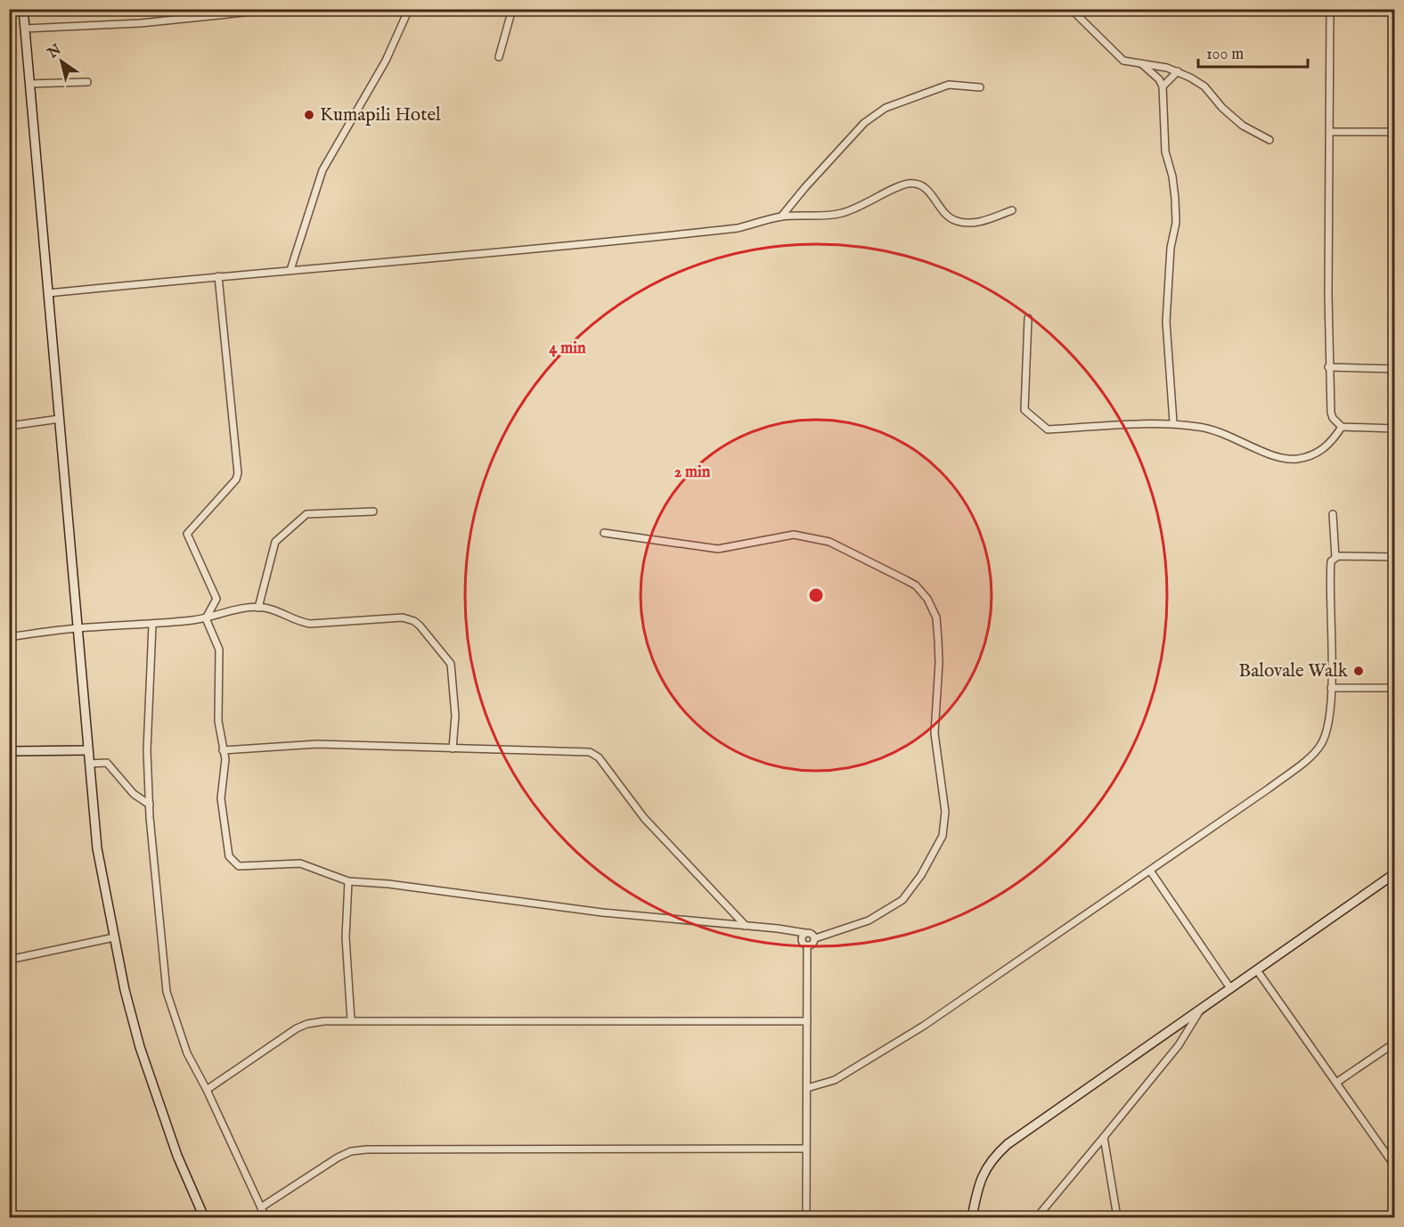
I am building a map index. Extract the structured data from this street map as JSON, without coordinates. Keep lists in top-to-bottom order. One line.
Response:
{"places":["Kumapili Hotel","Balovale Walk"],"scale_bar":"100 m","north":"top left","rings":["4 min","2 min"]}
